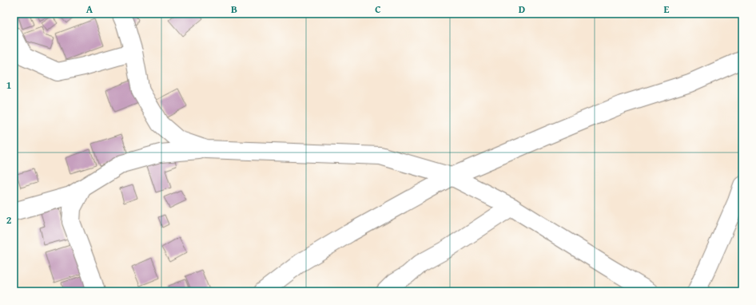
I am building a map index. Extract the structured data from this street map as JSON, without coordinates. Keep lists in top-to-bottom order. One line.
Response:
{"grid":{"columns":["A","B","C","D","E"],"rows":["1","2"]}}
